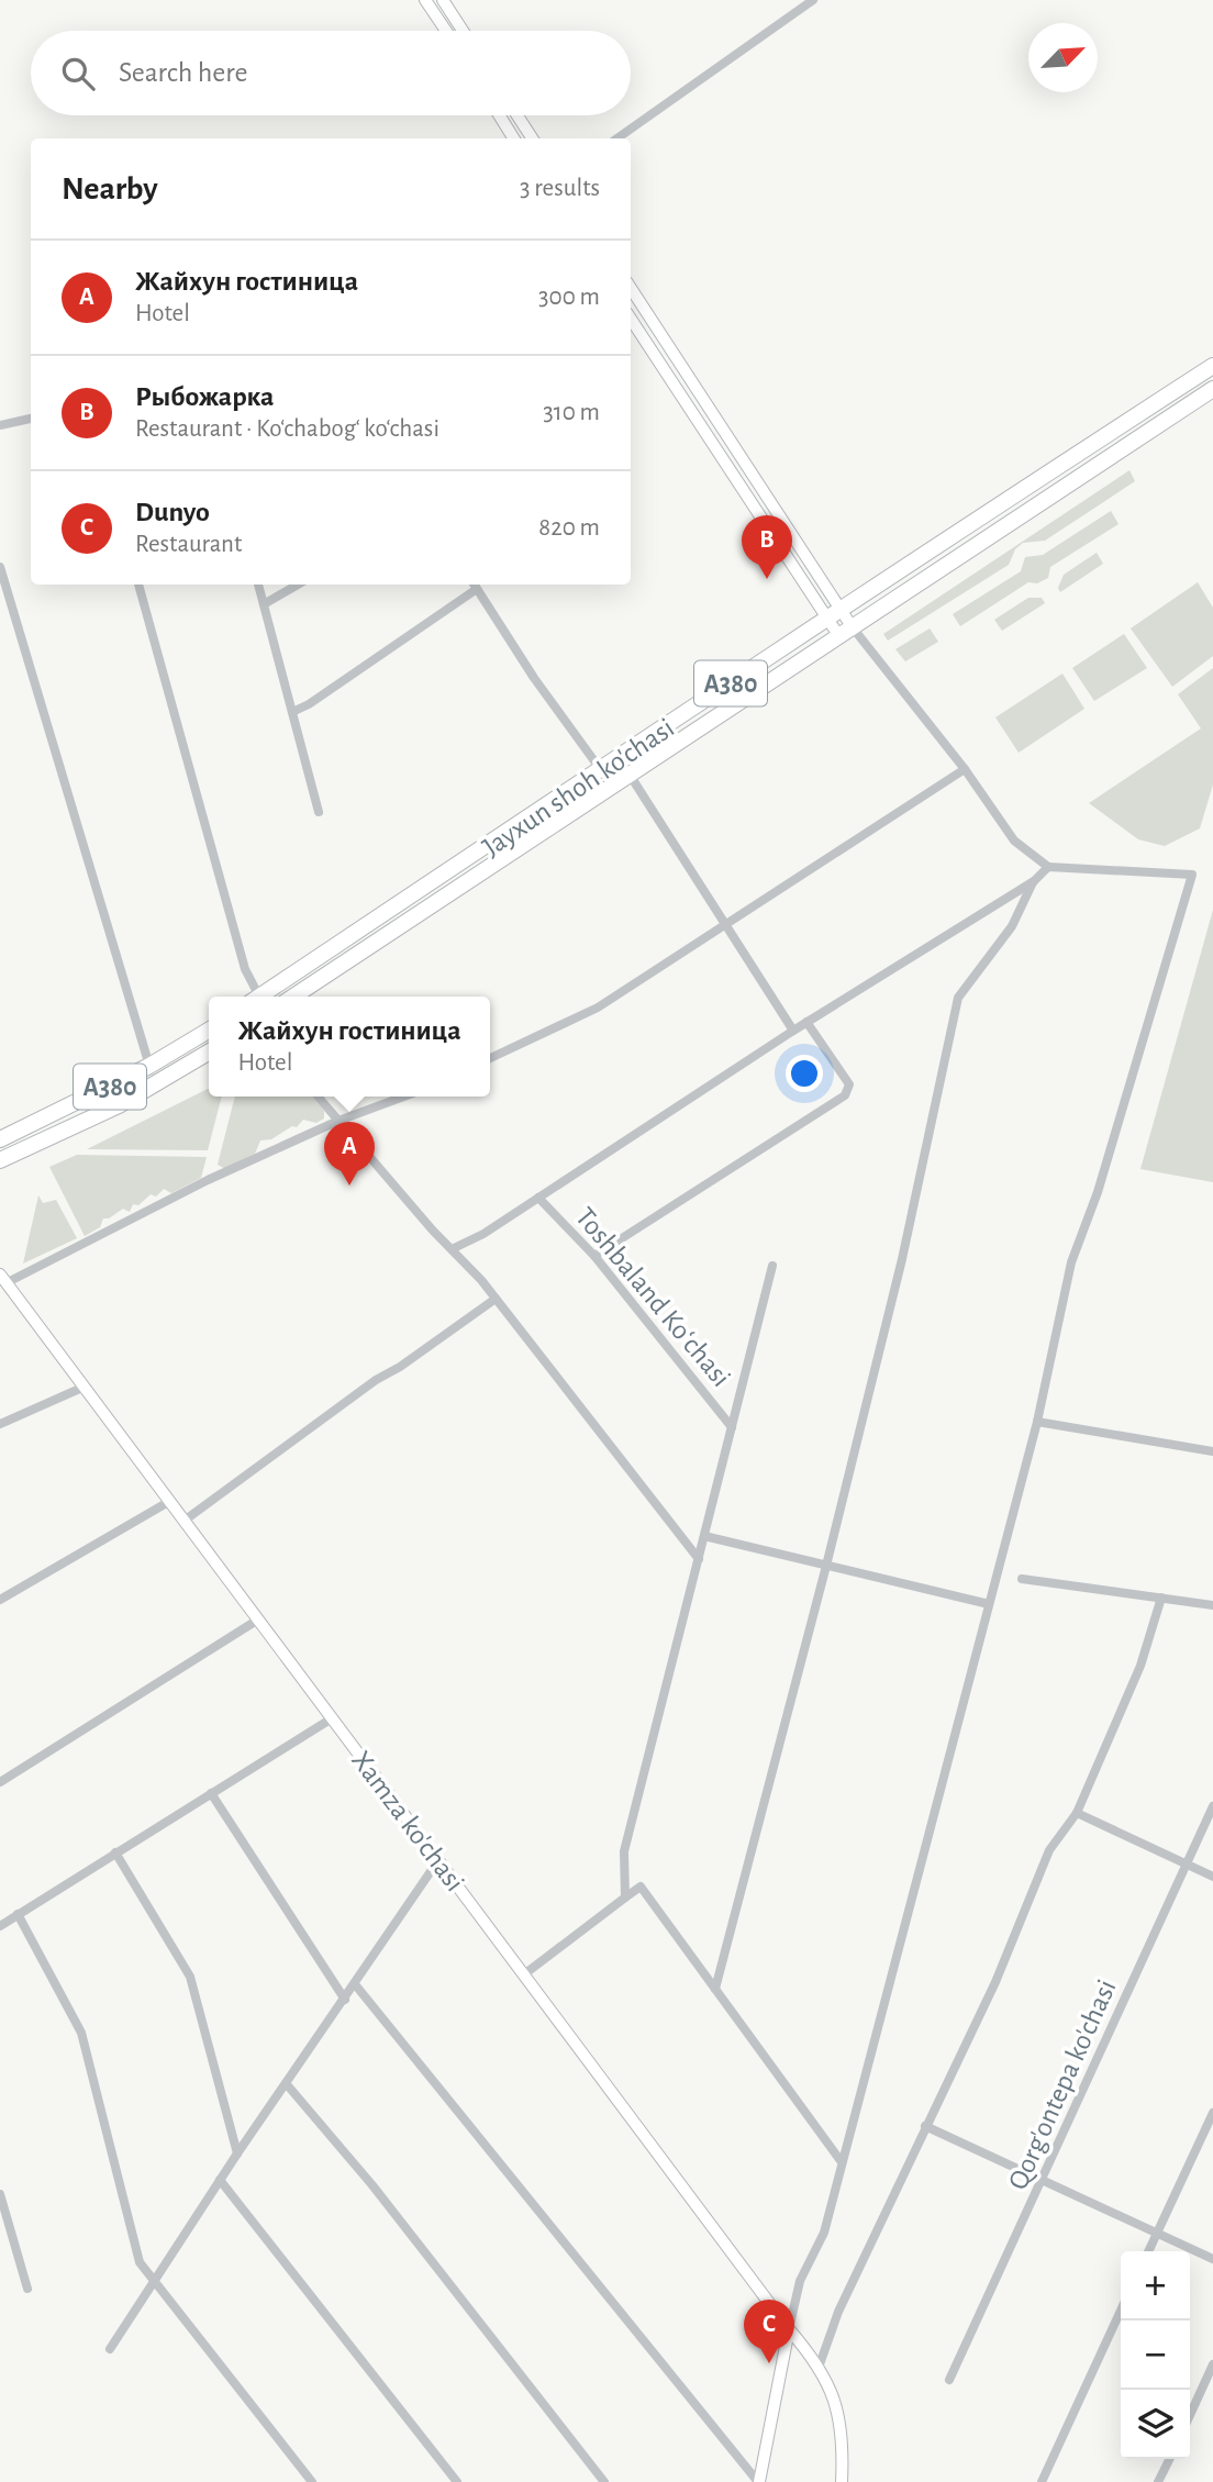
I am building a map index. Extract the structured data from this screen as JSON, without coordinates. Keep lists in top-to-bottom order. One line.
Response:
{"streets":{"highway":["A380","Jayxun shoh ko'chasi"],"street":["Toshbaland Koʻchasi","Xamza ko'chasi","Qorg'ontepa ko'chasi"]},"north":"top right","page":{"search":"Search here","heading":["Nearby","3 results"],"list":[{"mark":"A","name":"Жайхун гостиница","note":"Hotel","value":"300 m"},{"mark":"B","name":"Рыбожарка","note":"Restaurant · Ko‘chabog‘ ko‘chasi","value":"310 m"},{"mark":"C","name":"Dunyo","note":"Restaurant","value":"820 m"}],"pins":["B","A","C"],"popup":["Жайхун гостиница","Hotel"],"map_buttons":["+","−"]}}
